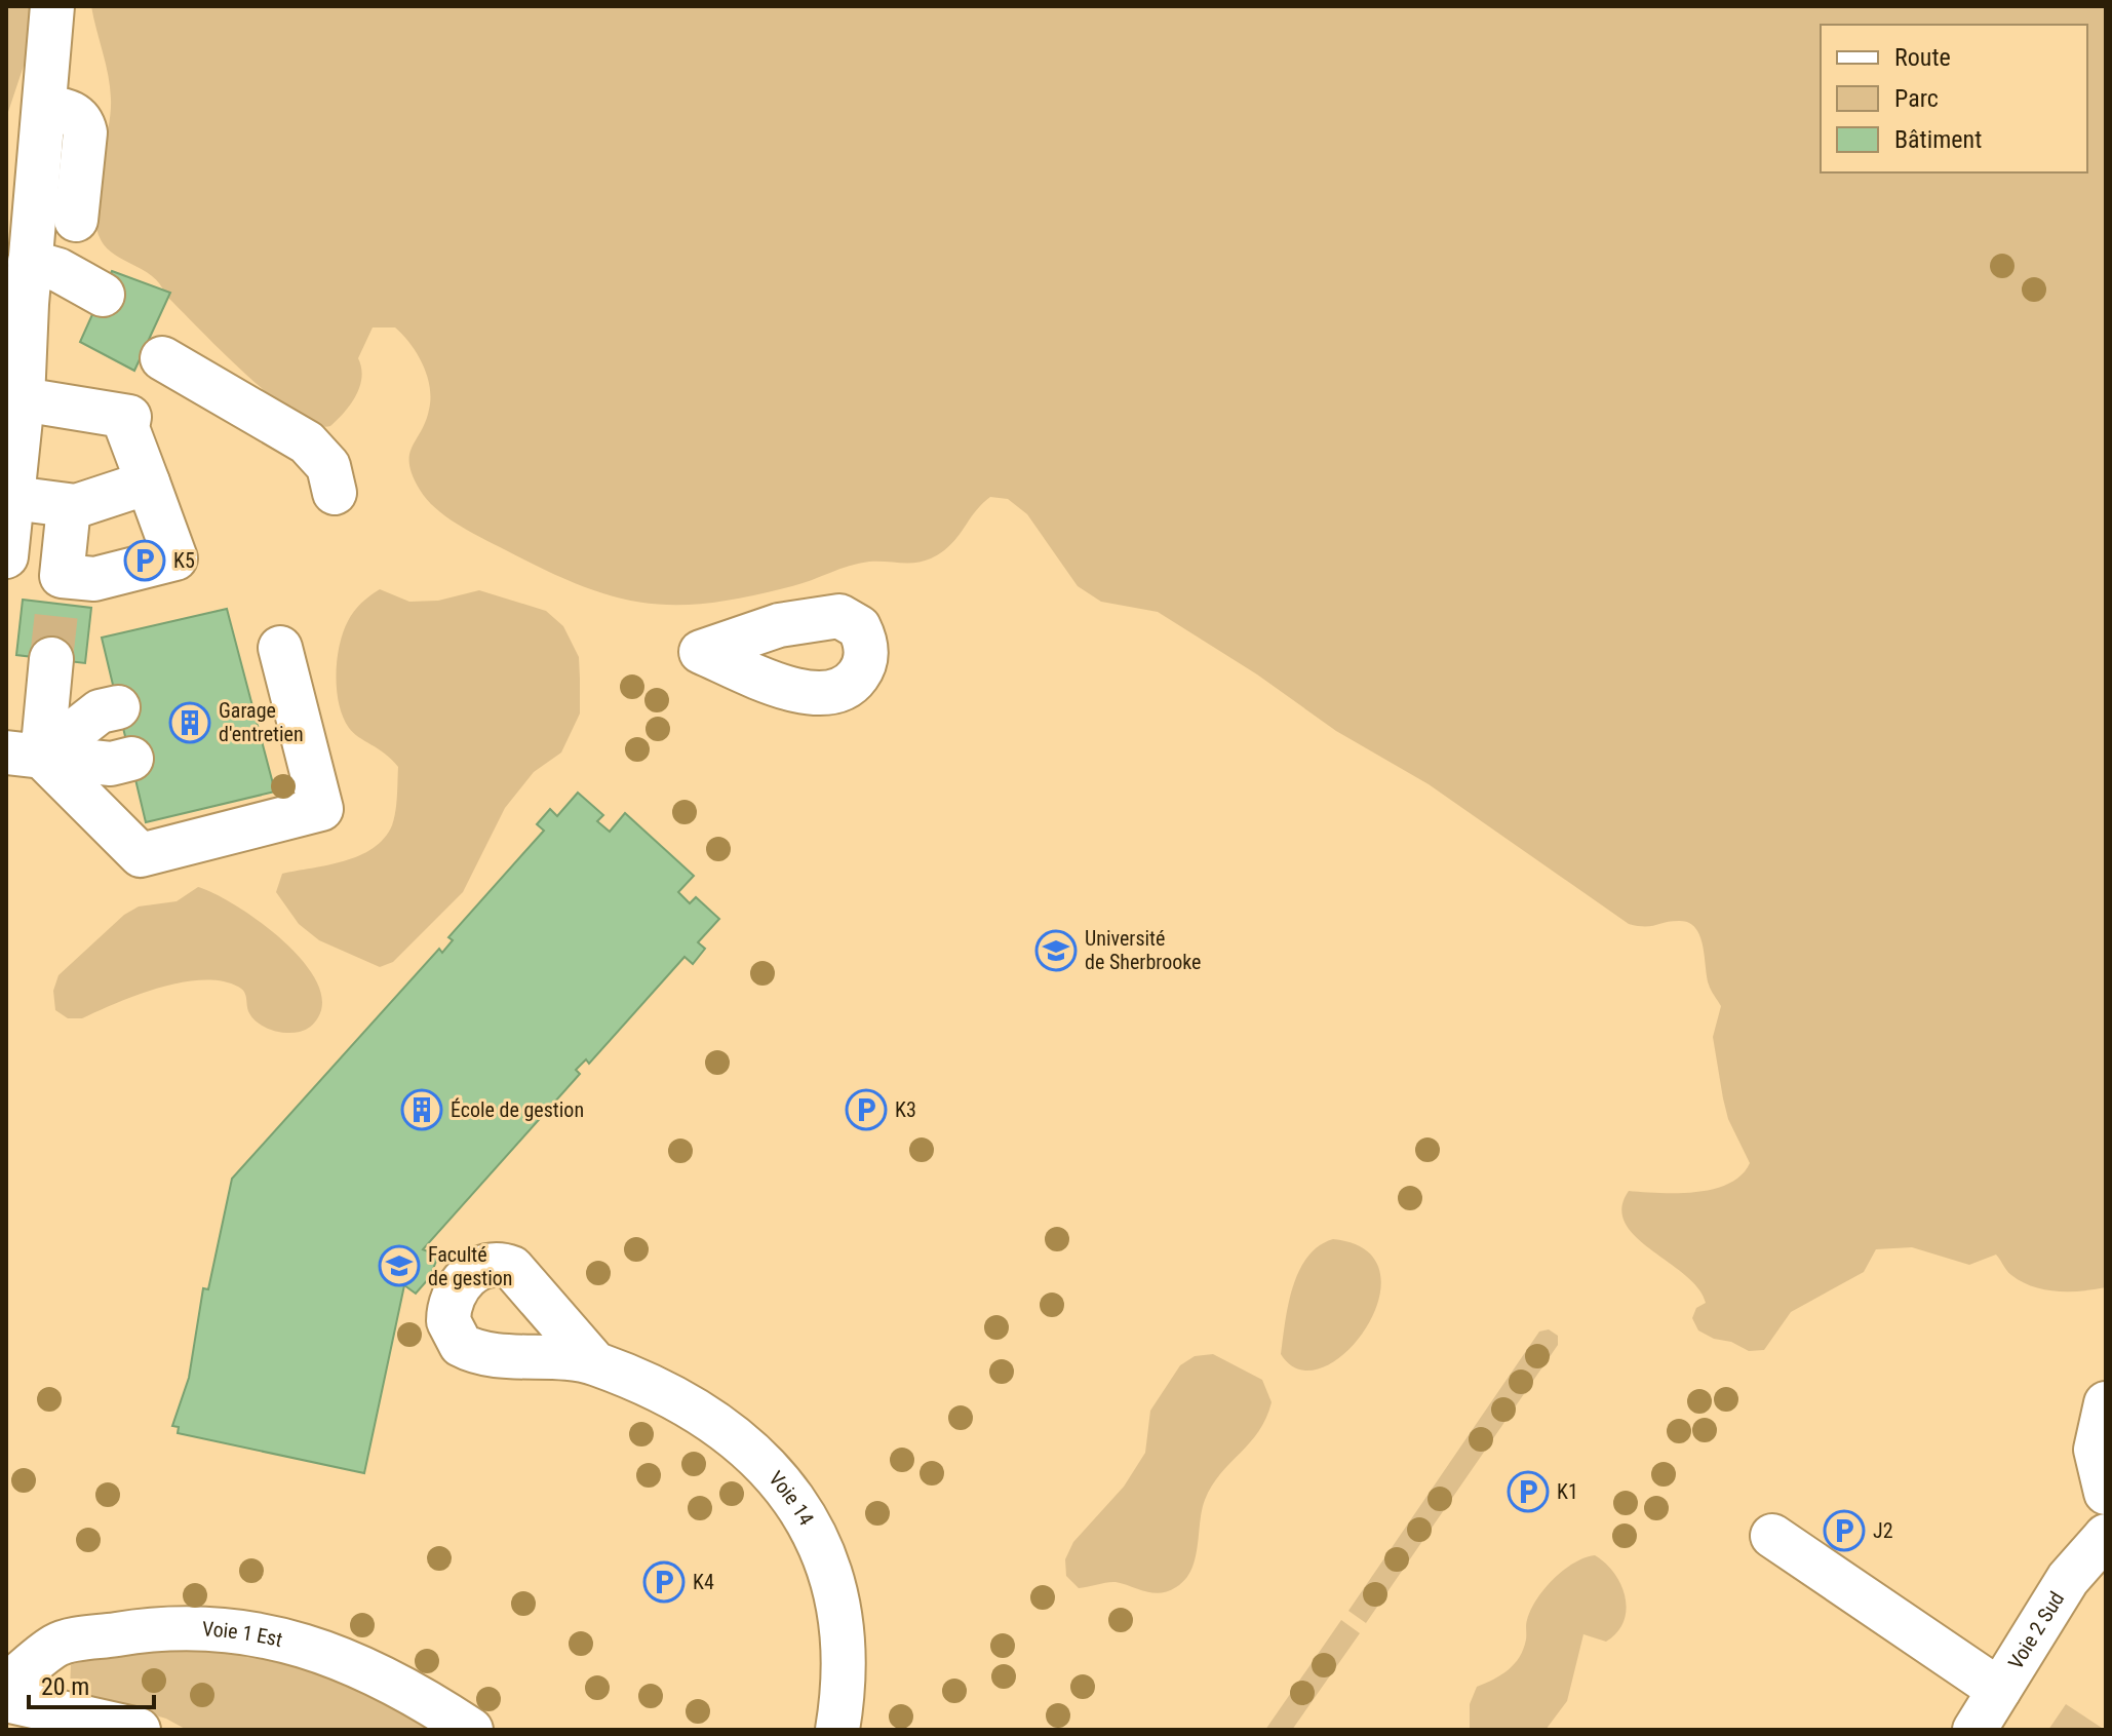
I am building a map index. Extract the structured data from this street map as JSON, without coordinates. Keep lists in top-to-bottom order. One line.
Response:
{"streets":{"lane":["Voie 14","Voie 2 Sud","Voie 1 Est"]},"places":{"parking":["K5","K3","K1","J2","K4"],"building":["Garage d'entretien","École de gestion"],"school or university":["Université de Sherbrooke","Faculté de gestion"]},"legend":["Route","Parc","Bâtiment"],"scale_bar":"20 m"}
